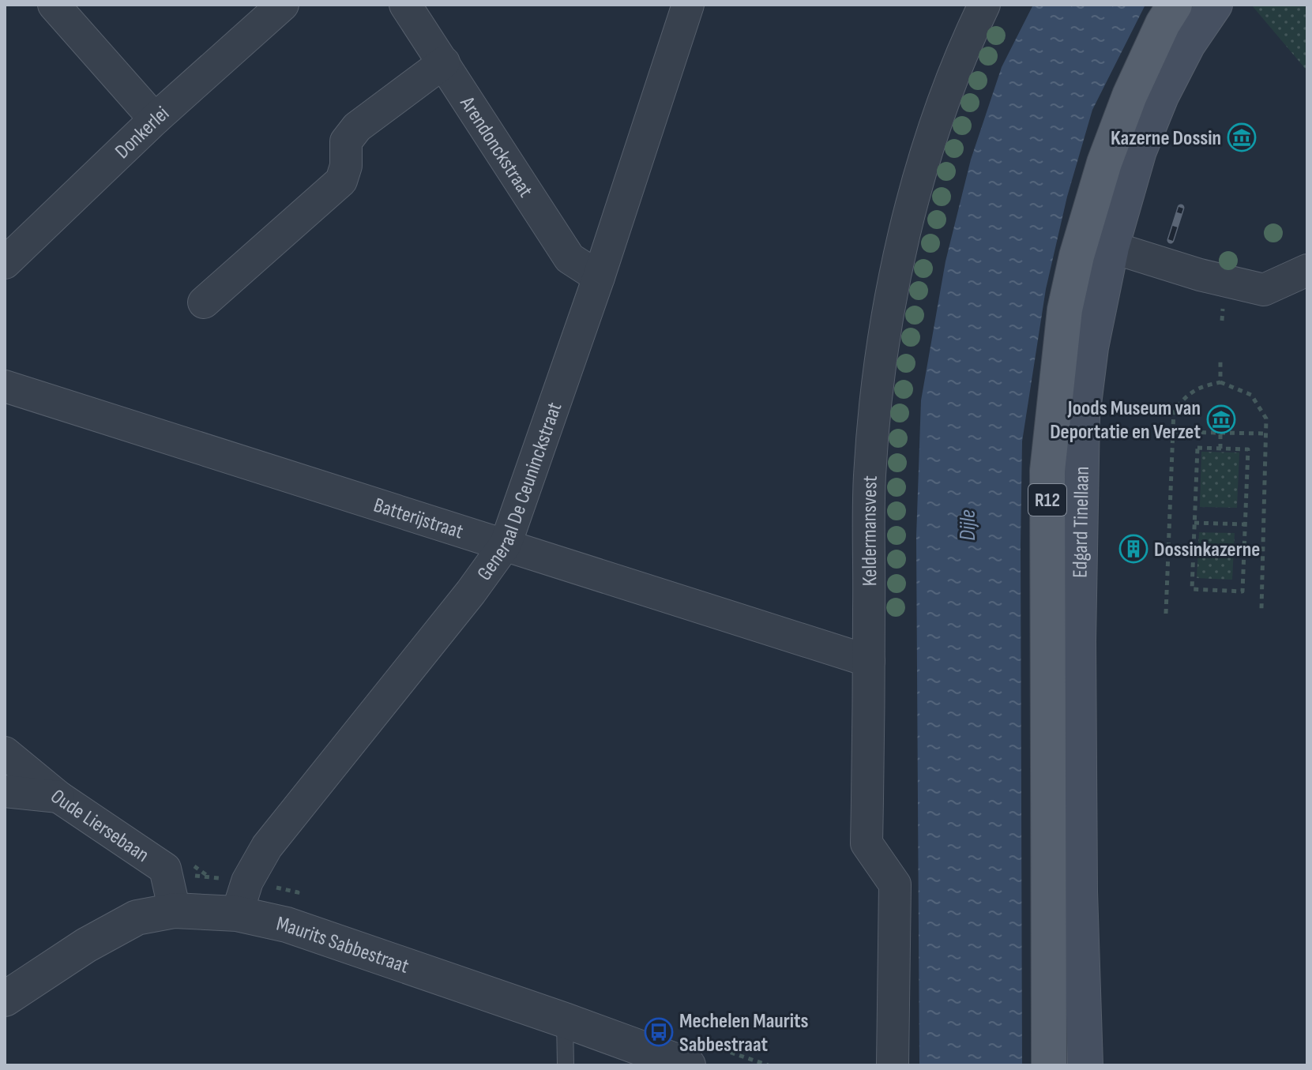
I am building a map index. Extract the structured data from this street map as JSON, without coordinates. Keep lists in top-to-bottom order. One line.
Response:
{"streets":{"main road":["R12","Edgard Tinellaan"],"street":["Donkerlei","Arendonckstraat","Generaal De Ceuninckstraat","Batterijstraat","Keldermansvest","Oude Liersebaan","Maurits Sabbestraat"]},"crossings":[["Arendonckstraat","Generaal De Ceuninckstraat"],["Generaal De Ceuninckstraat","Batterijstraat"],["Generaal De Ceuninckstraat","Maurits Sabbestraat"],["Batterijstraat","Keldermansvest"],["Oude Liersebaan","Maurits Sabbestraat"]],"water":["Dijle"],"places":{"museum":["Kazerne Dossin","Joods Museum van Deportatie en Verzet"],"building":["Dossinkazerne"],"bus stop":["Mechelen Maurits Sabbestraat"]}}
